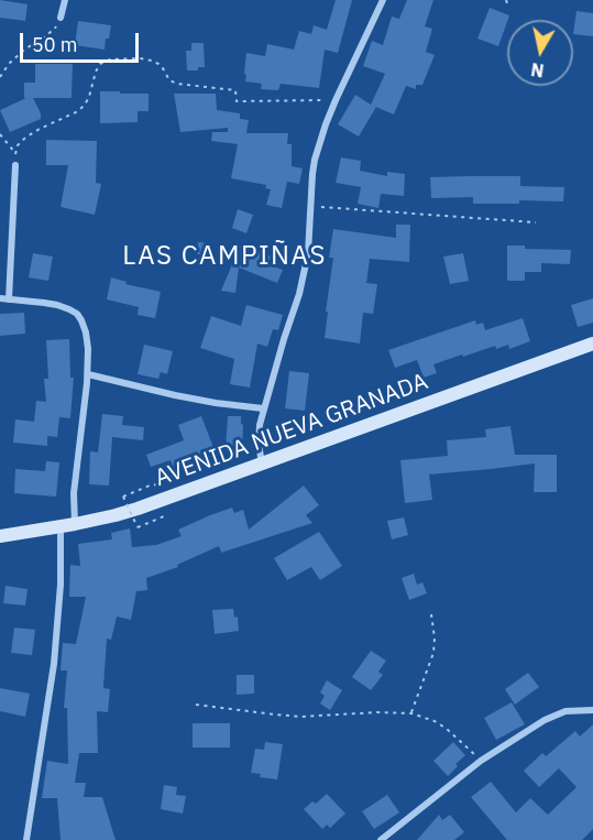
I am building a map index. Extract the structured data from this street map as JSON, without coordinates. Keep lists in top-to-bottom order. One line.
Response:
{"streets":{"street":["AVENIDA NUEVA GRANADA"]},"districts":["LAS CAMPIÑAS"],"scale_bar":"50 m","north":"bottom"}
